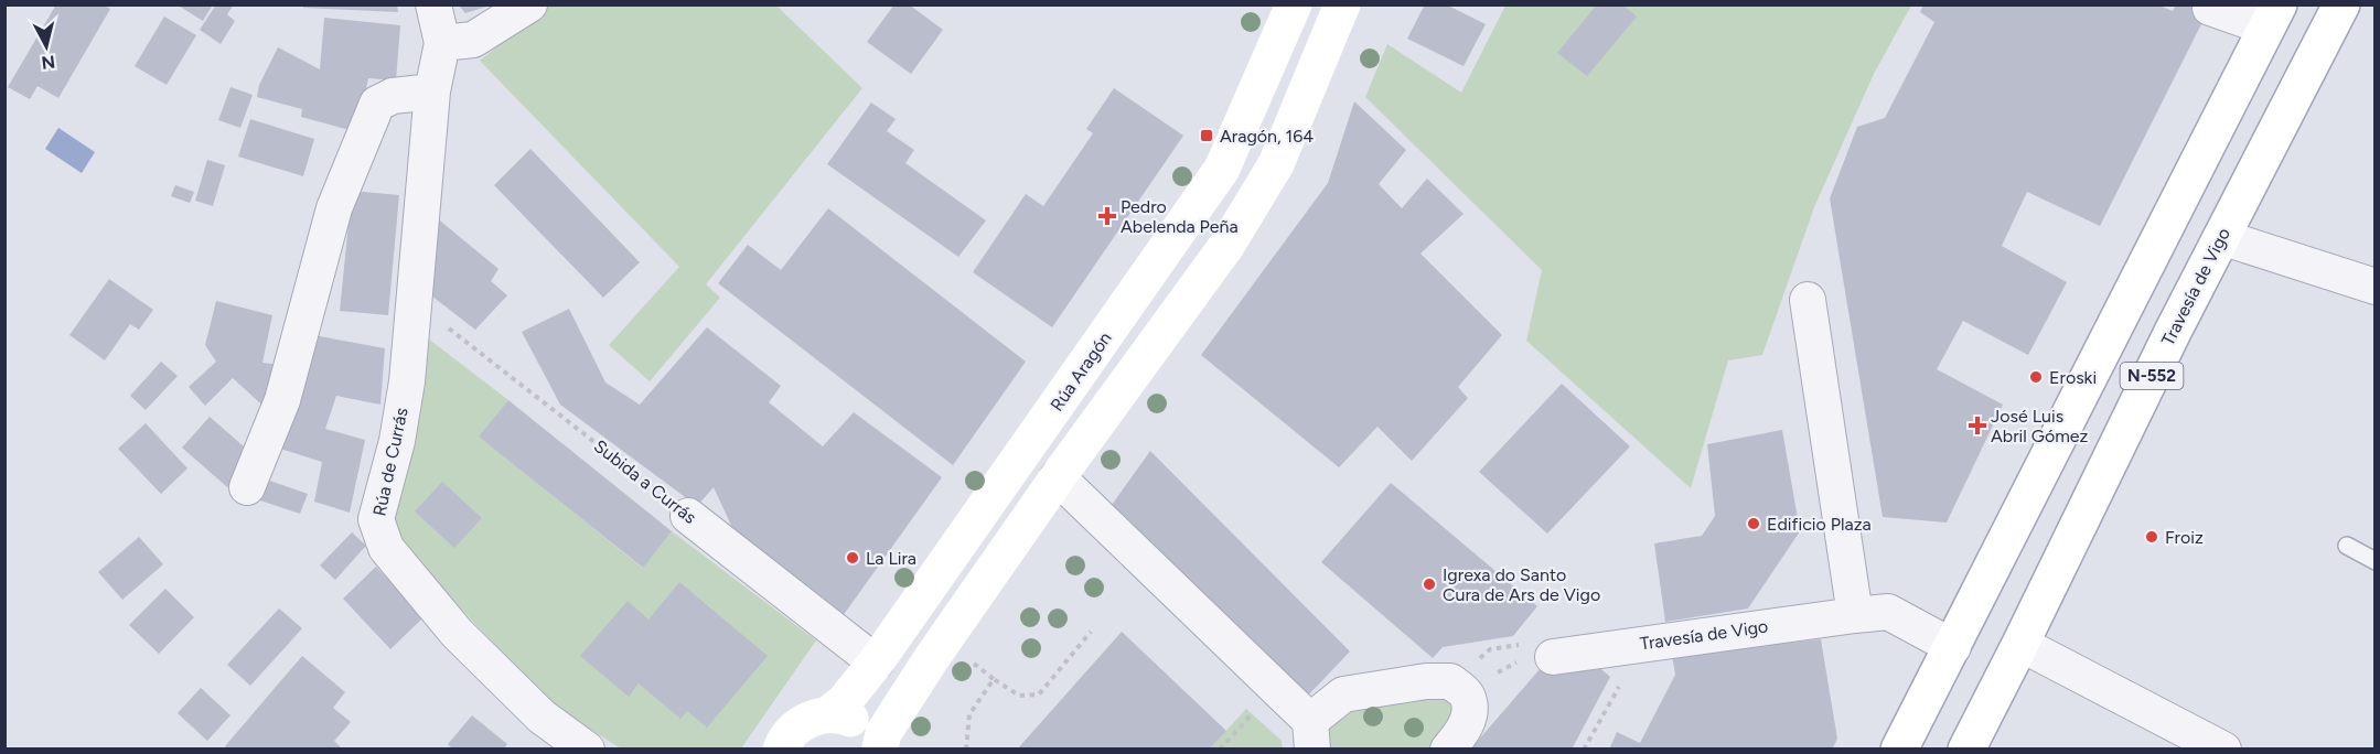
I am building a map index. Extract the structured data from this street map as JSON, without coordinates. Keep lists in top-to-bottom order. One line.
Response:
{"streets":{"main road":["Travesía de Vigo","Rúa Aragón","N-552"],"street":["Rúa de Currás","Subida a Currás"]},"crossings":[["Travesía de Vigo","N-552"],["Rúa Aragón","Subida a Currás"],["Rúa de Currás","Subida a Currás"]],"places":{"transit":["Aragón, 164"],"health":["Pedro Abelenda Peña","José Luis Abril Gómez"],"other":["Eroski","Edificio Plaza","Froiz","La Lira","Igrexa do Santo Cura de Ars de Vigo"]},"north":"bottom"}
